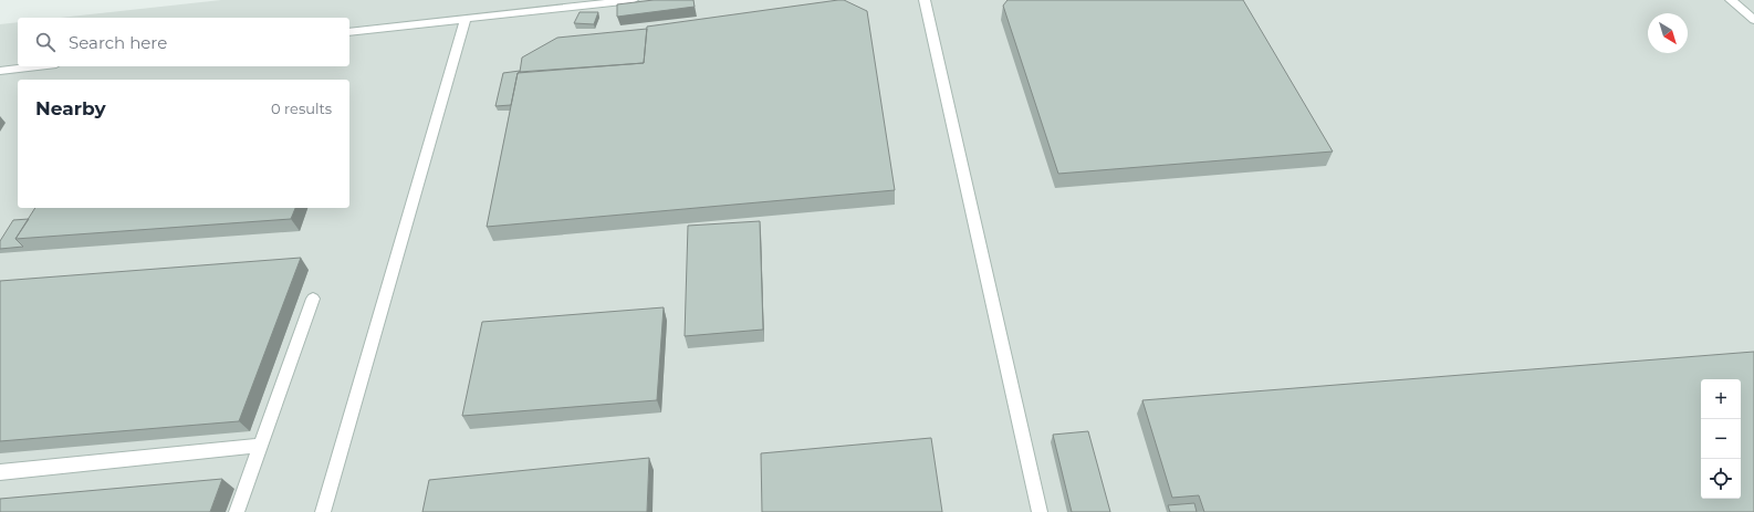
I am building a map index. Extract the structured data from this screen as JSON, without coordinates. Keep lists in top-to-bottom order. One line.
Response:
{"north":"bottom right","page":{"search":"Search here","heading":["Nearby","0 results"],"map_buttons":["+","−"]}}
